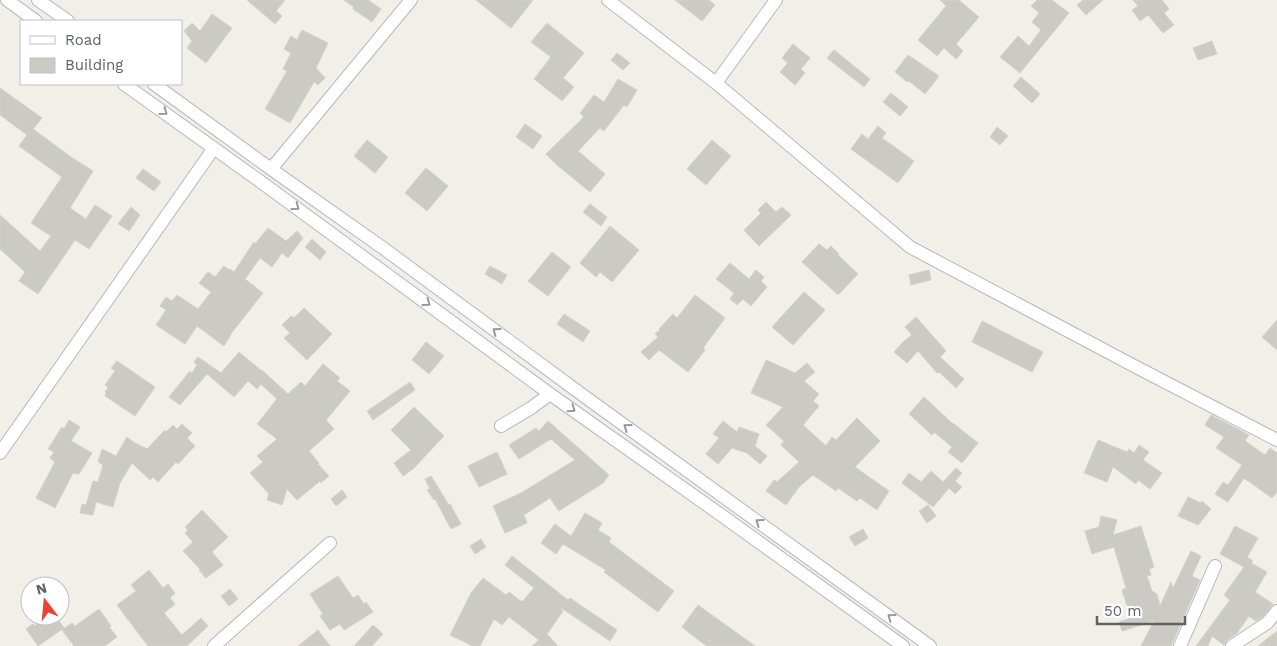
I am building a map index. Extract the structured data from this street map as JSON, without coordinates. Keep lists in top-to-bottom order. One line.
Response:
{"legend":["Road","Building"],"scale_bar":"50 m","north":"top"}
